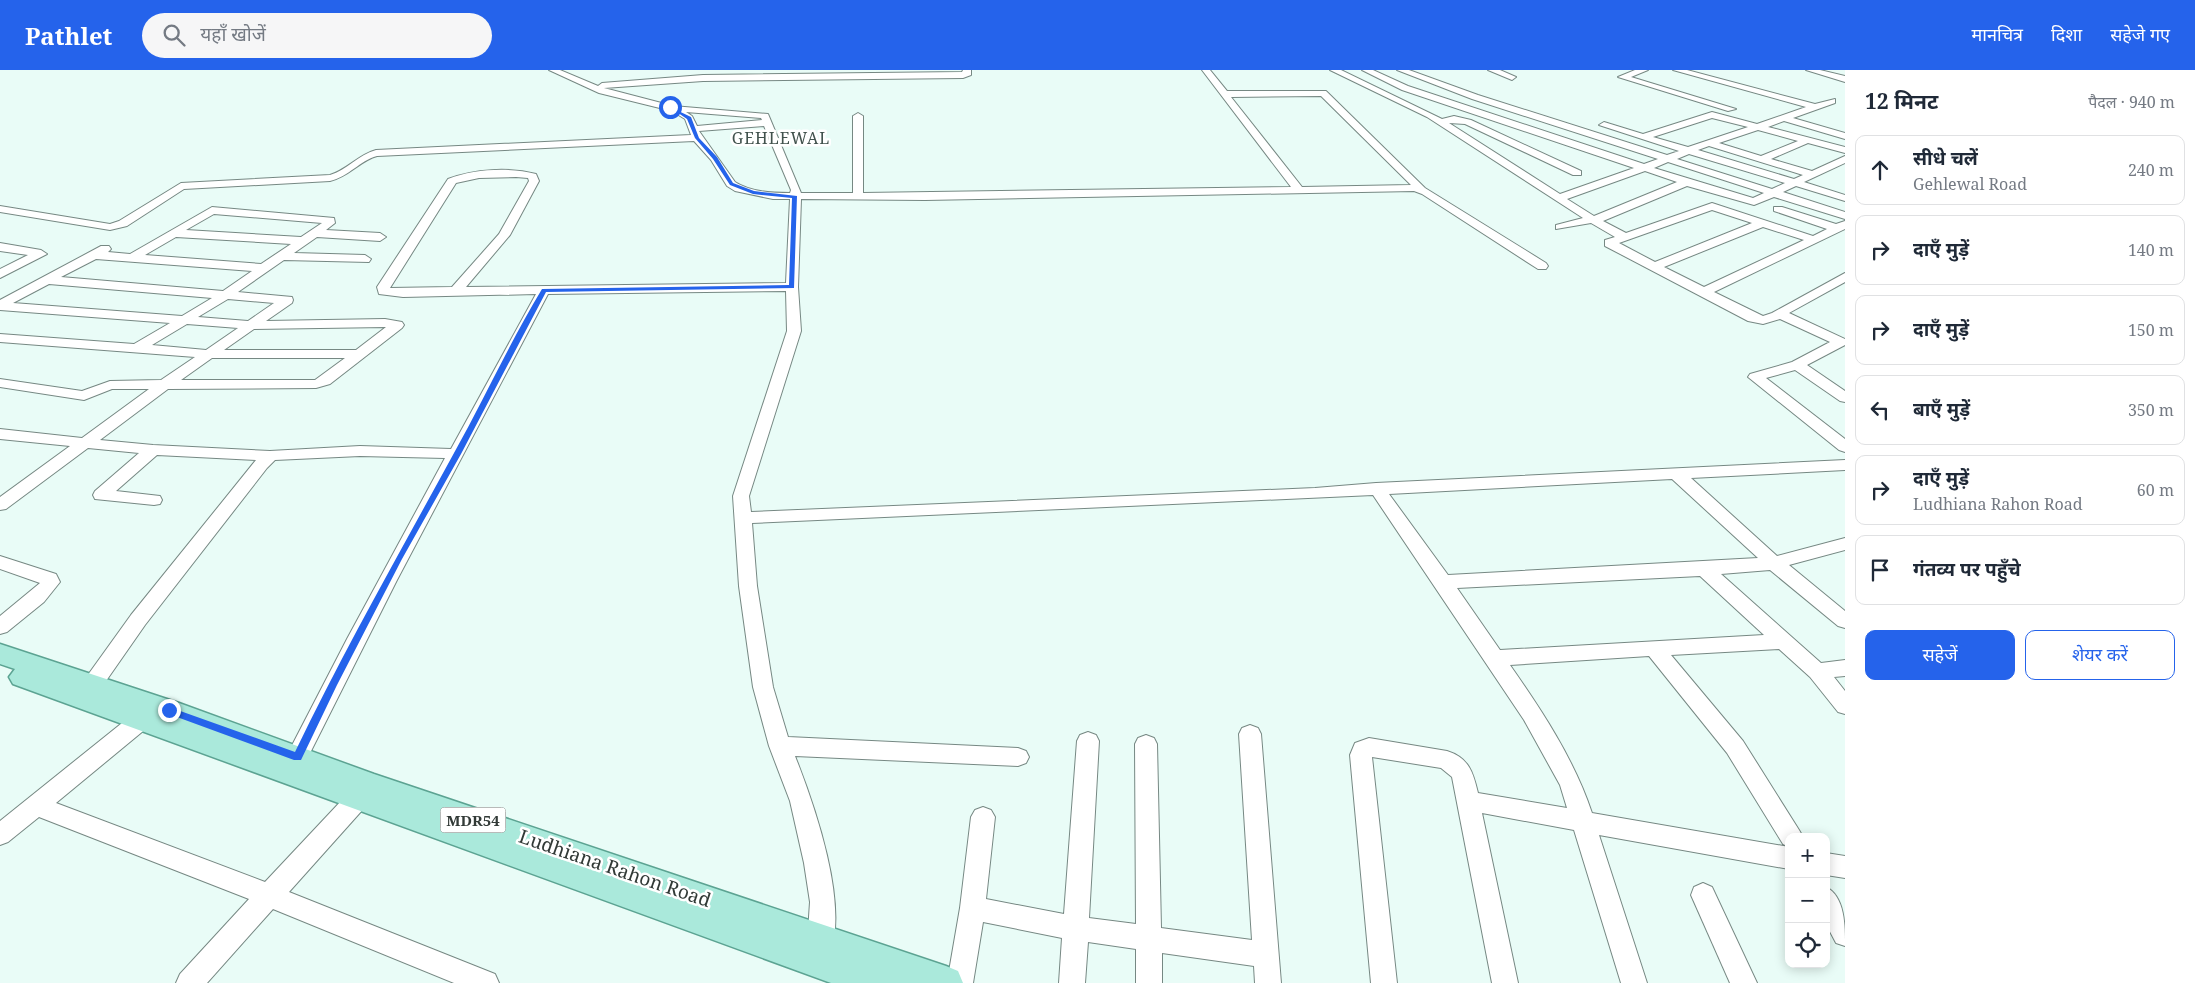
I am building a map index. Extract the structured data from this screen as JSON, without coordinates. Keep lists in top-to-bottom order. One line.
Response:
{"streets":{"main road":["MDR54","Ludhiana Rahon Road"]},"districts":["GEHLEWAL"],"page":{"header":"Pathlet","search":"यहाँ खोजें","nav":["मानचित्र","दिशा","सहेजे गए"],"heading":["12 मिनट","पैदल · 940 m"],"list":[["सीधे चलें","Gehlewal Road","240 m"],["दाएँ मुड़ें","140 m"],["दाएँ मुड़ें","150 m"],["बाएँ मुड़ें","350 m"],["दाएँ मुड़ें","Ludhiana Rahon Road","60 m"],"गंतव्य पर पहुँचे"],"buttons":["सहेजें","शेयर करें"],"map_buttons":["+","−"]}}
